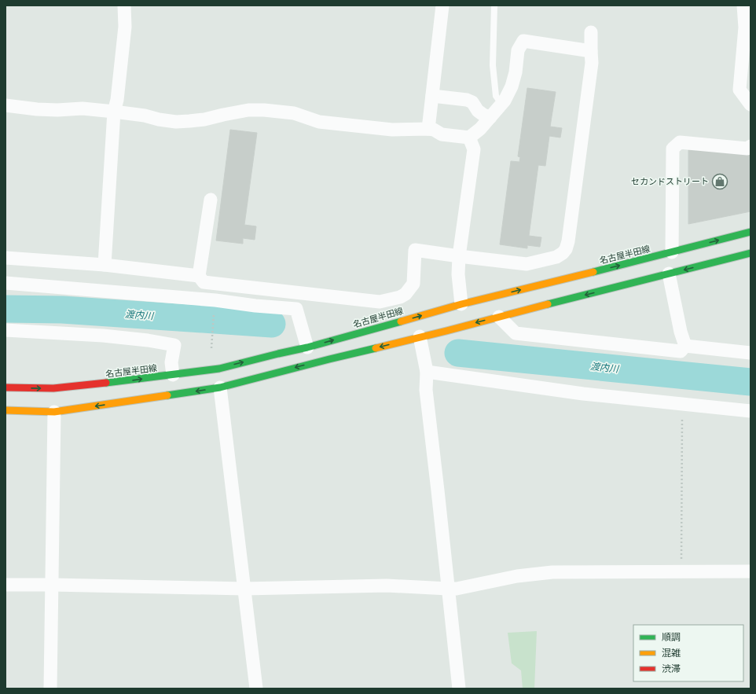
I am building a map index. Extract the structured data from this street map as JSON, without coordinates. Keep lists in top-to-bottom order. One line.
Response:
{"streets":{"main road":["名古屋半田線"]},"water":["渡内川"],"places":{"shop":["セカンドストリート"]},"legend":["順調","混雑","渋滞"]}
